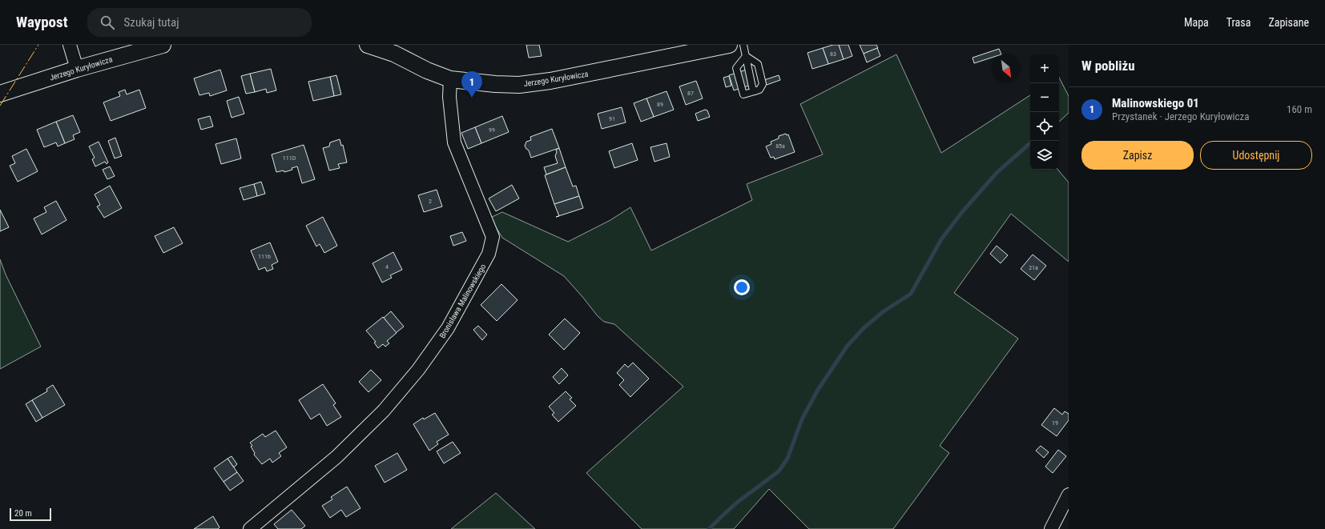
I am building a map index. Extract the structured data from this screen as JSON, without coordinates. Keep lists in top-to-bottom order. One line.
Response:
{"streets":{"street":["Jerzego Kuryłowicza","Bronisława Malinowskiego"]},"crossings":[["Jerzego Kuryłowicza","Bronisława Malinowskiego"]],"house_numbers":["83","87","89","91","99","85a","111D","2","111b","4","21a","19"],"scale_bar":"20 m","north":"bottom right","page":{"header":"Waypost","search":"Szukaj tutaj","nav":["Mapa","Trasa","Zapisane"],"heading":"W pobliżu","map_buttons":["+","−"],"pins":"1","list":[{"mark":"1","name":"Malinowskiego 01","note":"Przystanek · Jerzego Kuryłowicza","value":"160 m"}],"buttons":["Zapisz","Udostępnij"],"scale":"20 m"}}
